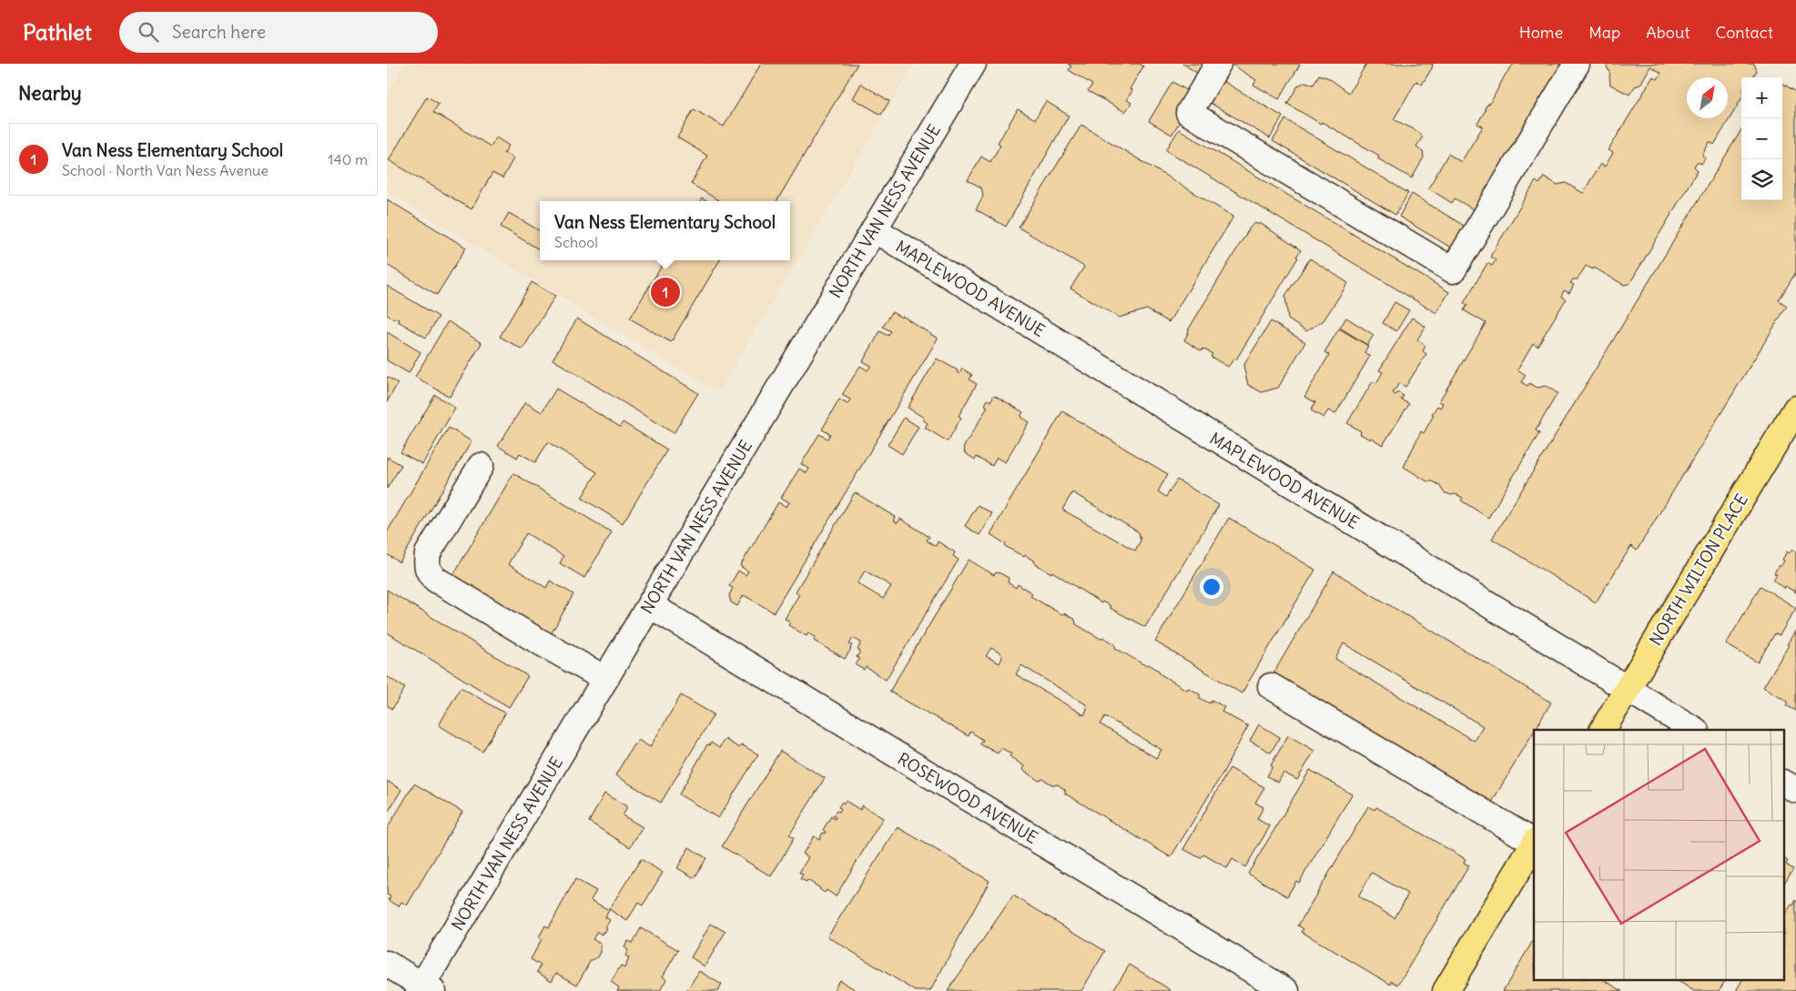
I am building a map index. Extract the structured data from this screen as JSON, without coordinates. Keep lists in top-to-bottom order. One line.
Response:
{"streets":{"main road":["NORTH WILTON PLACE"],"street":["NORTH VAN NESS AVENUE","MAPLEWOOD AVENUE","ROSEWOOD AVENUE"]},"crossings":[["NORTH VAN NESS AVENUE","MAPLEWOOD AVENUE"],["NORTH VAN NESS AVENUE","ROSEWOOD AVENUE"],["MAPLEWOOD AVENUE","NORTH WILTON PLACE"]],"north":"top right","page":{"header":"Pathlet","search":"Search here","nav":["Home","Map","About","Contact"],"heading":"Nearby","map_buttons":["+","−"],"list":[{"mark":"1","name":"Van Ness Elementary School","note":"School · North Van Ness Avenue","value":"140 m"}],"popup":["Van Ness Elementary School","School"],"pins":"1"}}
